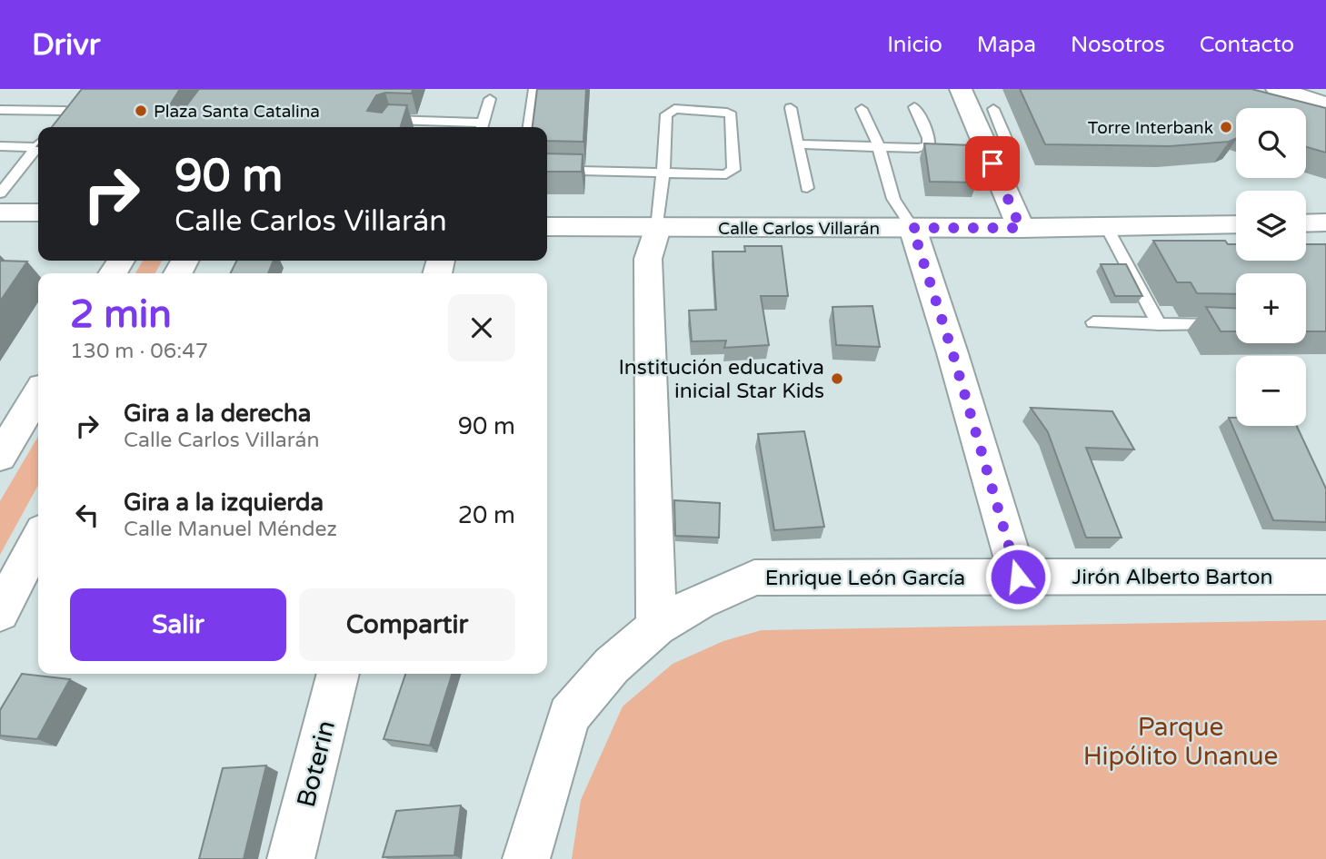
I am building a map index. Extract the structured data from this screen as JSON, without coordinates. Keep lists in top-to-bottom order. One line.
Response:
{"streets":{"main road":["Calle Carlos Villarán","Jirón Alberto Barton","Enrique León García","Boterin"]},"crossings":[["Jirón Alberto Barton","Enrique León García"]],"parks":["Parque Hipólito Unanue"],"places":["Plaza Santa Catalina","Torre Interbank","Institución educativa inicial Star Kids"],"page":{"header":"Drivr","nav":["Inicio","Mapa","Nosotros","Contacto"],"map_buttons":["+","−"],"turn":["90 m","Calle Carlos Villarán"],"heading":["2 min","130 m · 06:47"],"list":[{"name":"Gira a la derecha","note":"Calle Carlos Villarán","value":"90 m"},{"name":"Gira a la izquierda","note":"Calle Manuel Méndez","value":"20 m"}],"buttons":["Salir","Compartir"]}}
